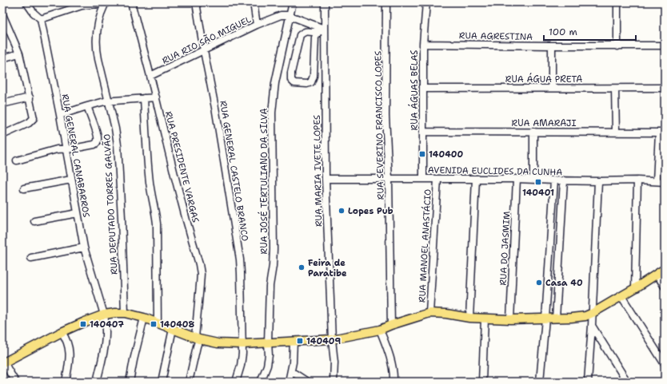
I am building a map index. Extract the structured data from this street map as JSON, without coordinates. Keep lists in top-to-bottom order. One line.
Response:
{"streets":{"street":["RUA AGRESTINA","RUA RIO SÃO MIGUEL","RUA ÁGUA PRETA","RUA ÁGUAS BELAS","RUA AMARAJI","RUA SEVERINO FRANCISCO LOPES","RUA GENERAL CANABARROS","RUA PRESIDENTE VARGAS","RUA GENERAL CASTELO BRANCO","RUA MARIA IVETE LOPES","AVENIDA EUCLIDES DA CUNHA","RUA JOSÉ TERTULIANO DA SILVA","RUA DEPUTADO TORRES GALVÃO","RUA MANOEL ANASTÁCIO","RUA DO JASMIM"]},"crossings":[["RUA AGRESTINA","RUA ÁGUAS BELAS"],["RUA RIO SÃO MIGUEL","RUA PRESIDENTE VARGAS"],["RUA RIO SÃO MIGUEL","RUA GENERAL CASTELO BRANCO"],["RUA RIO SÃO MIGUEL","RUA MARIA IVETE LOPES"],["RUA RIO SÃO MIGUEL","RUA JOSÉ TERTULIANO DA SILVA"],["RUA ÁGUA PRETA","RUA ÁGUAS BELAS"],["RUA ÁGUAS BELAS","RUA AMARAJI"],["RUA ÁGUAS BELAS","AVENIDA EUCLIDES DA CUNHA"],["RUA SEVERINO FRANCISCO LOPES","AVENIDA EUCLIDES DA CUNHA"],["RUA MARIA IVETE LOPES","AVENIDA EUCLIDES DA CUNHA"],["AVENIDA EUCLIDES DA CUNHA","RUA MANOEL ANASTÁCIO"],["AVENIDA EUCLIDES DA CUNHA","RUA DO JASMIM"]],"places":{"transit":["140400","140401","140407","140408","140409"],"other":["Lopes Pub","Feira de Paratibe","Casa 40"]},"scale_bar":"100 m"}
